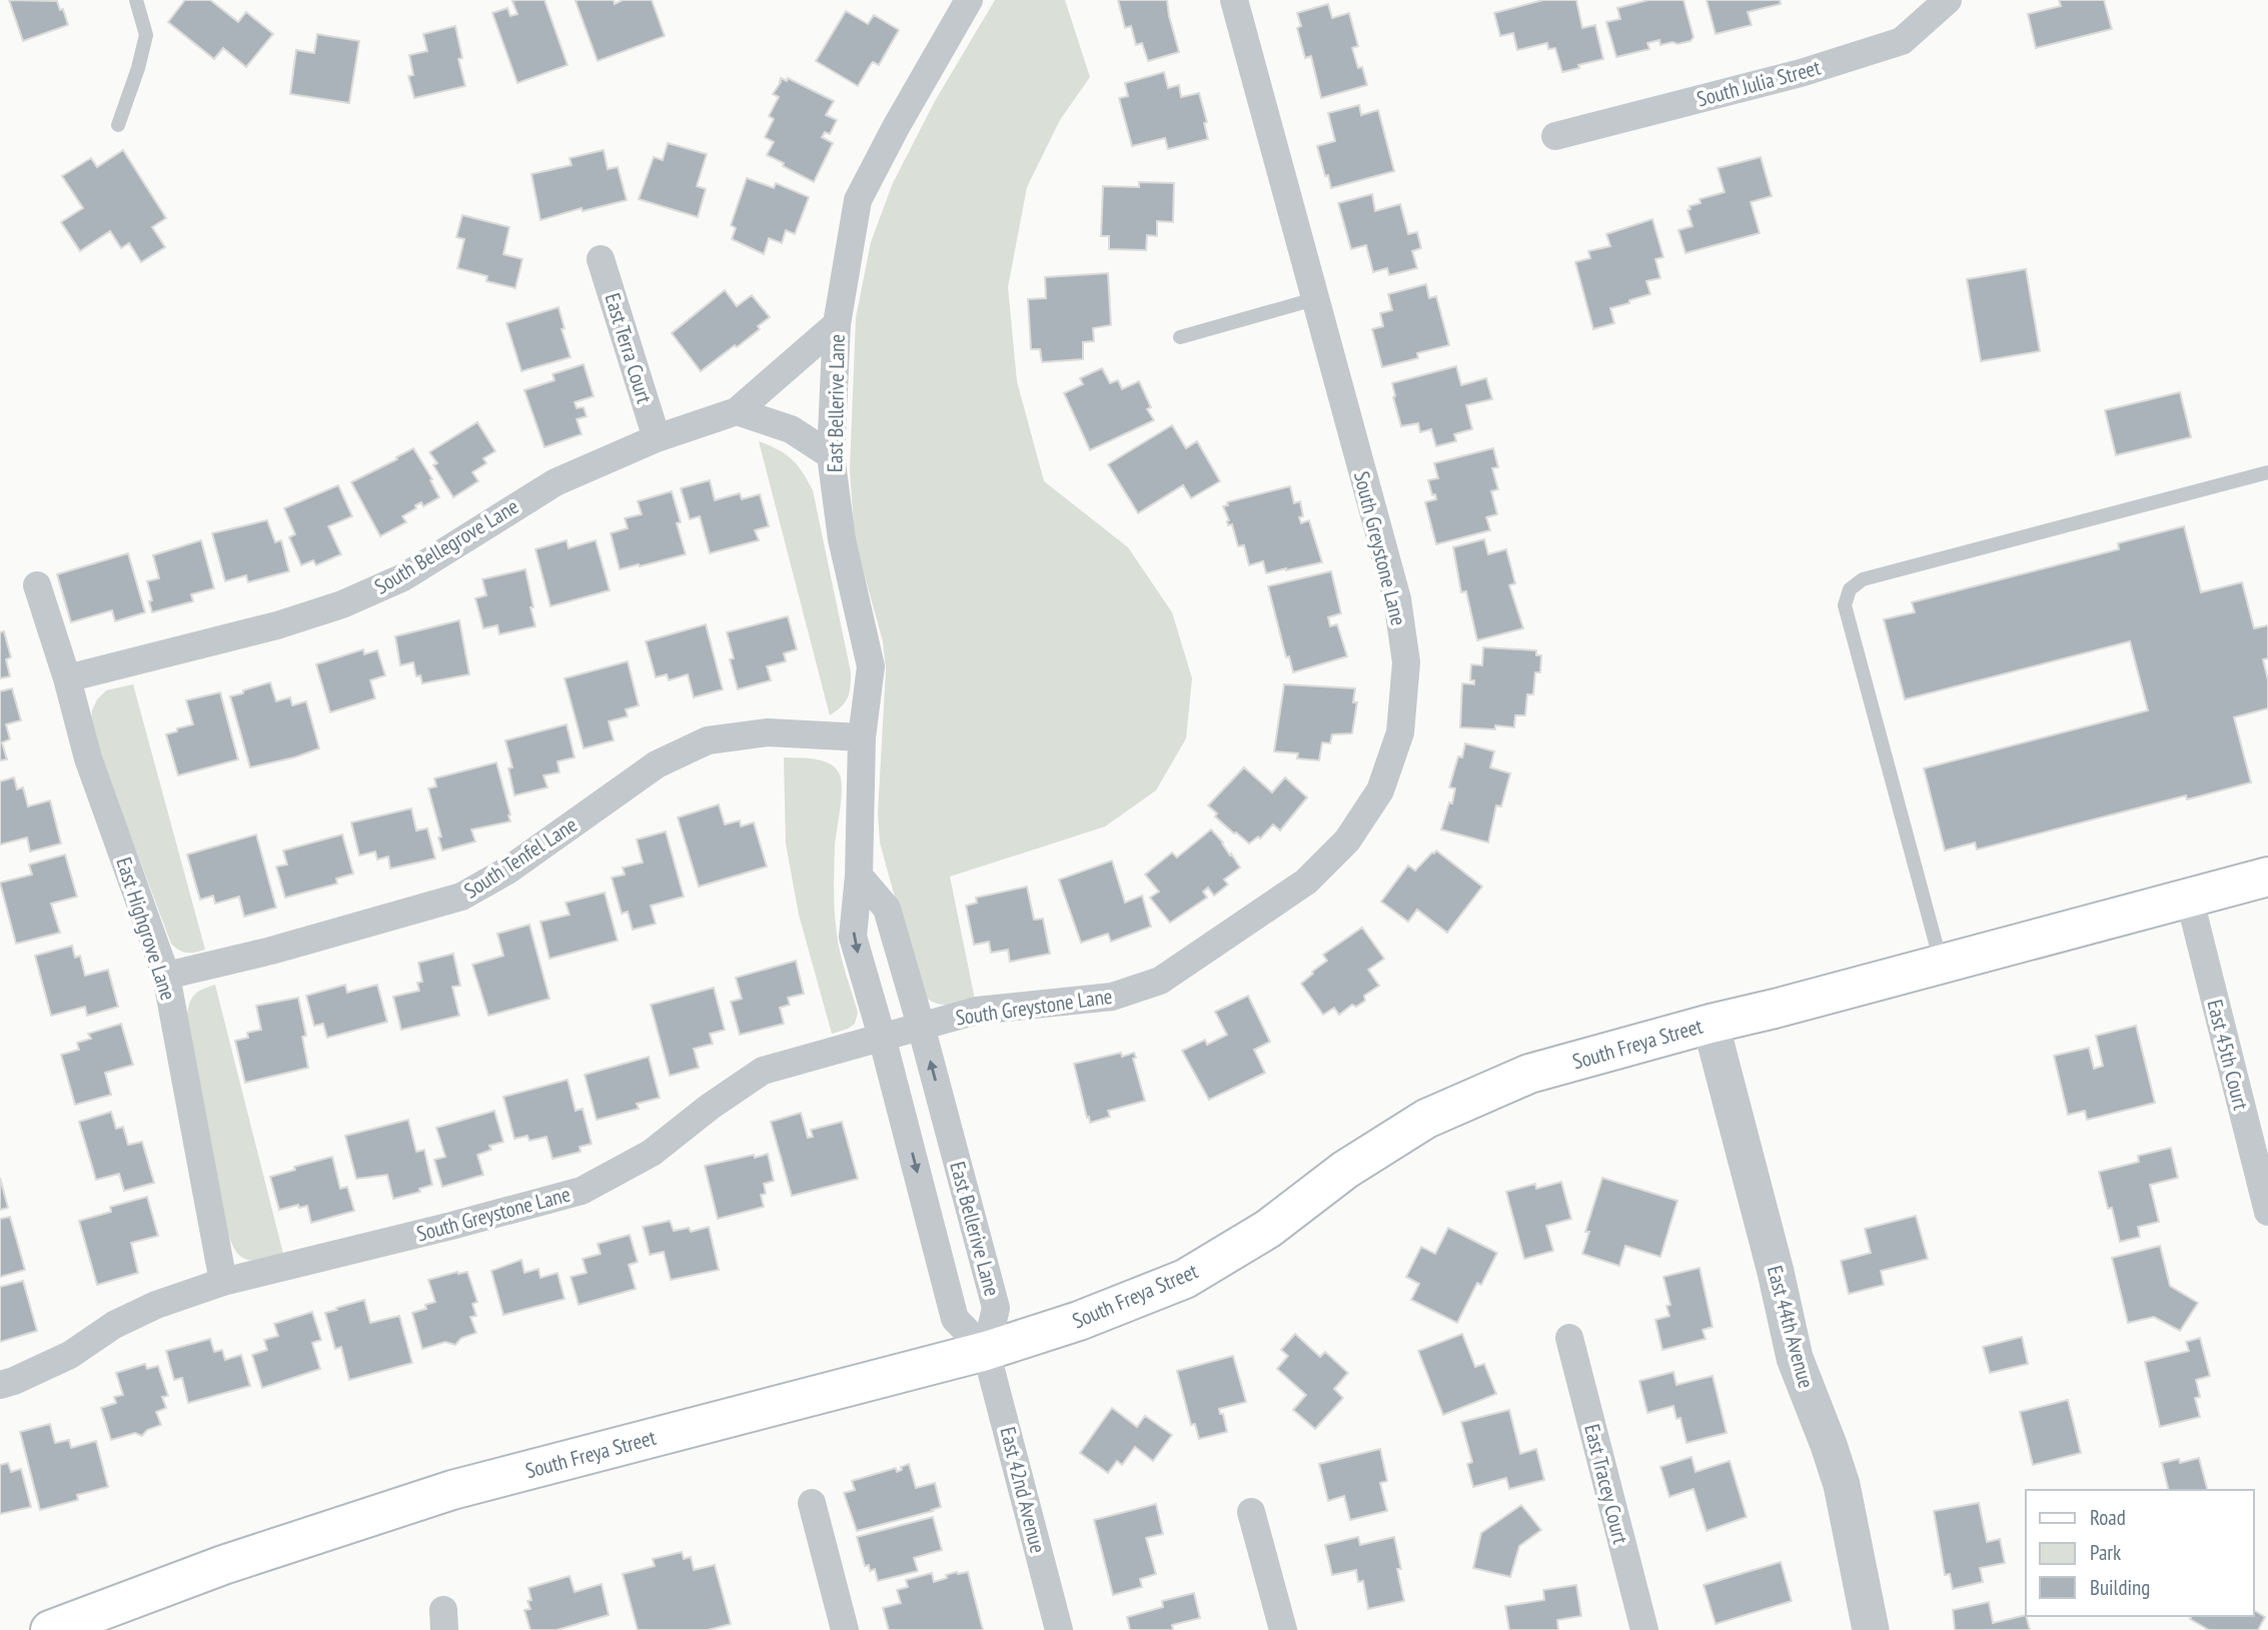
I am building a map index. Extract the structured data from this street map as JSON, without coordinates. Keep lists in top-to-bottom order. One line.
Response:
{"streets":{"main road":["South Freya Street"],"street":["South Julia Street","East Terra Court","East Bellerive Lane","South Bellegrove Lane","South Greystone Lane","South Tenfel Lane","East Highgrove Lane","East 45th Court","East 44th Avenue","East Tracey Court","East 42nd Avenue"]},"crossings":[["East Terra Court","South Bellegrove Lane"],["East Bellerive Lane","South Bellegrove Lane"],["East Bellerive Lane","South Greystone Lane"],["East Bellerive Lane","South Tenfel Lane"],["East Bellerive Lane","South Freya Street"],["East Bellerive Lane","East 42nd Avenue"],["South Bellegrove Lane","East Highgrove Lane"],["South Greystone Lane","East Highgrove Lane"],["South Tenfel Lane","East Highgrove Lane"],["South Freya Street","East 45th Court"],["South Freya Street","East 44th Avenue"],["South Freya Street","East 42nd Avenue"]],"legend":["Road","Park","Building"]}
